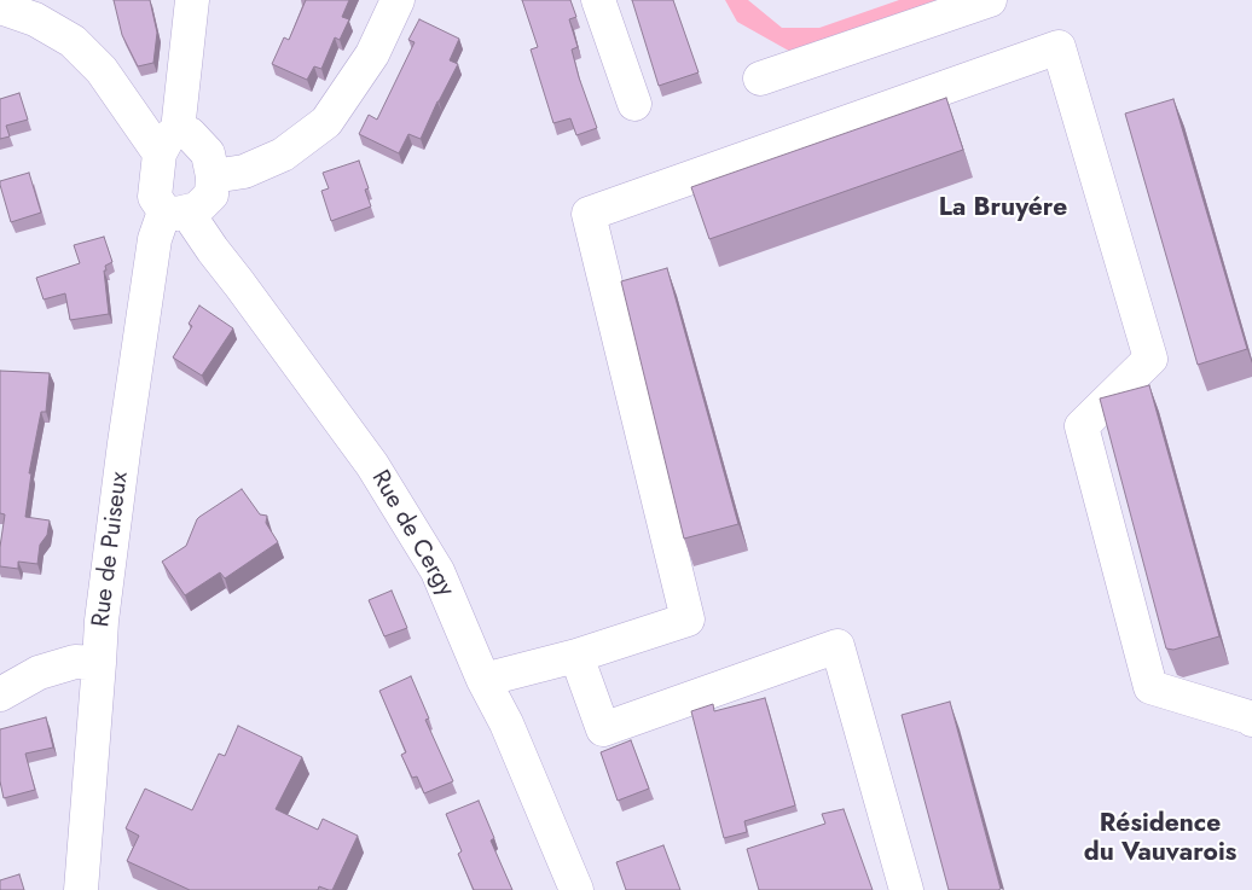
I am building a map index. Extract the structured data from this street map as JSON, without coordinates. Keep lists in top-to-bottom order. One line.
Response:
{"streets":{"street":["Rue de Cergy","Rue de Puiseux"]},"crossings":[["Rue de Cergy","Rue de Puiseux"]],"districts":["La Bruyére","Résidence du Vauvarois"]}
